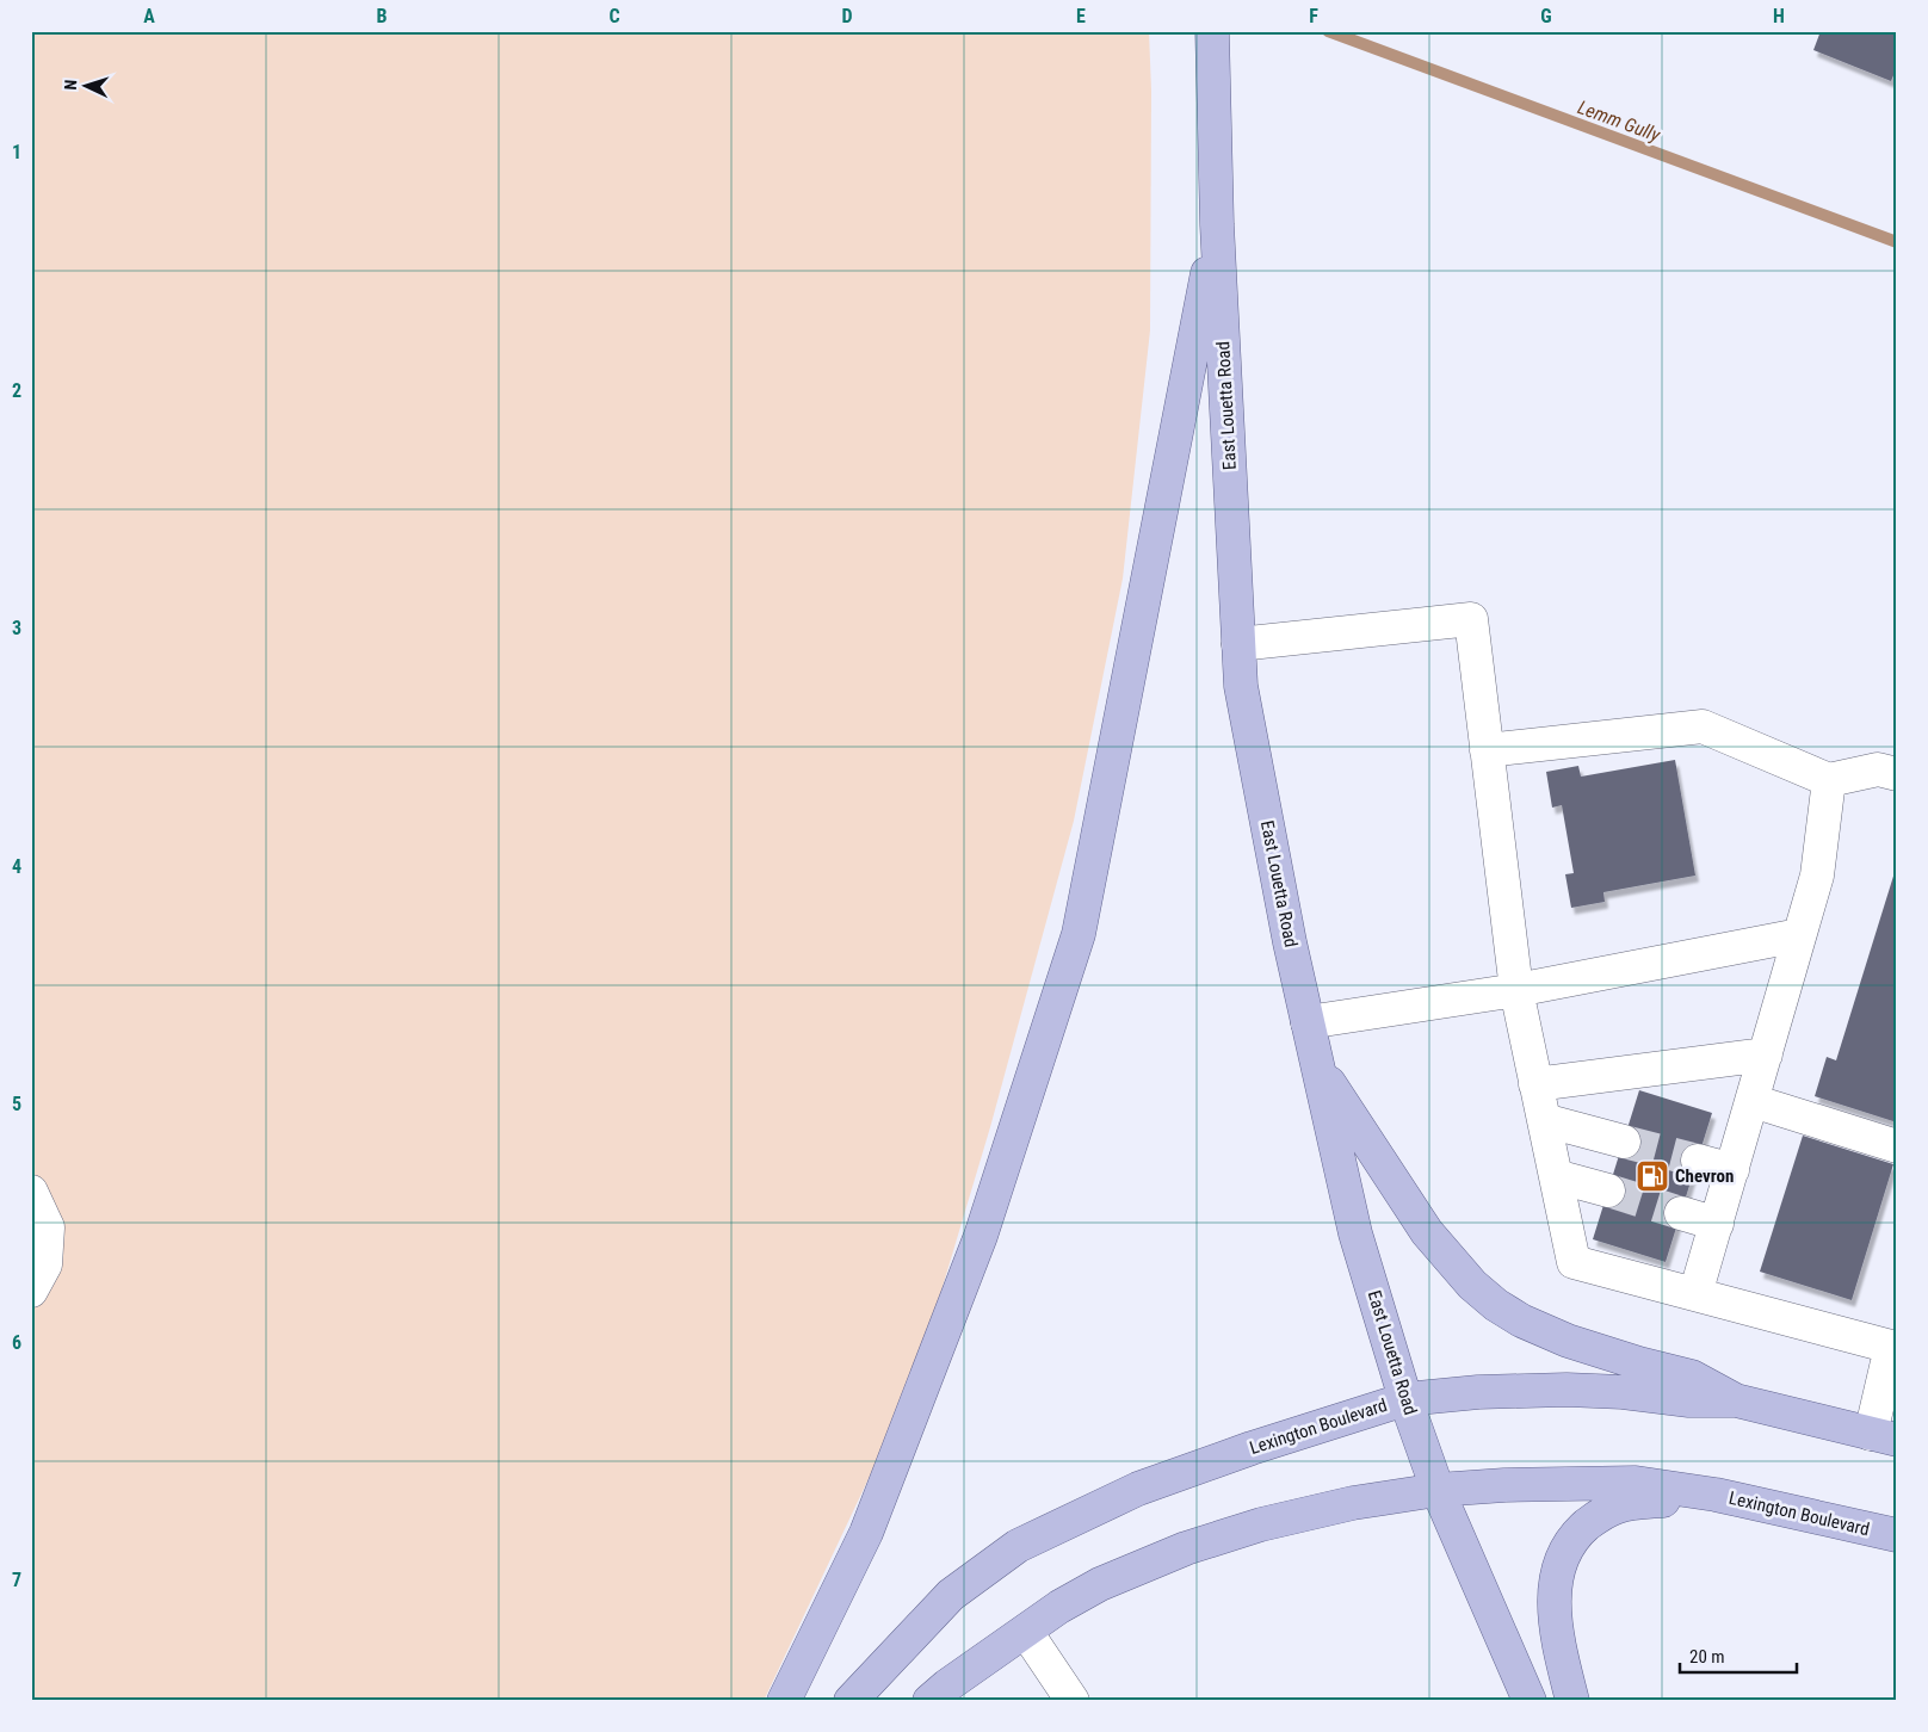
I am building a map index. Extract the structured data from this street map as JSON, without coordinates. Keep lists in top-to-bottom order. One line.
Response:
{"streets":{"main road":["East Louetta Road","Lexington Boulevard"]},"crossings":[["East Louetta Road","Lexington Boulevard"]],"water":["Lemm Gully"],"places":{"fuel station":["Chevron"]},"scale_bar":"20 m","north":"left","grid":{"columns":["A","B","C","D","E","F","G","H"],"rows":["1","2","3","4","5","6","7"]}}
